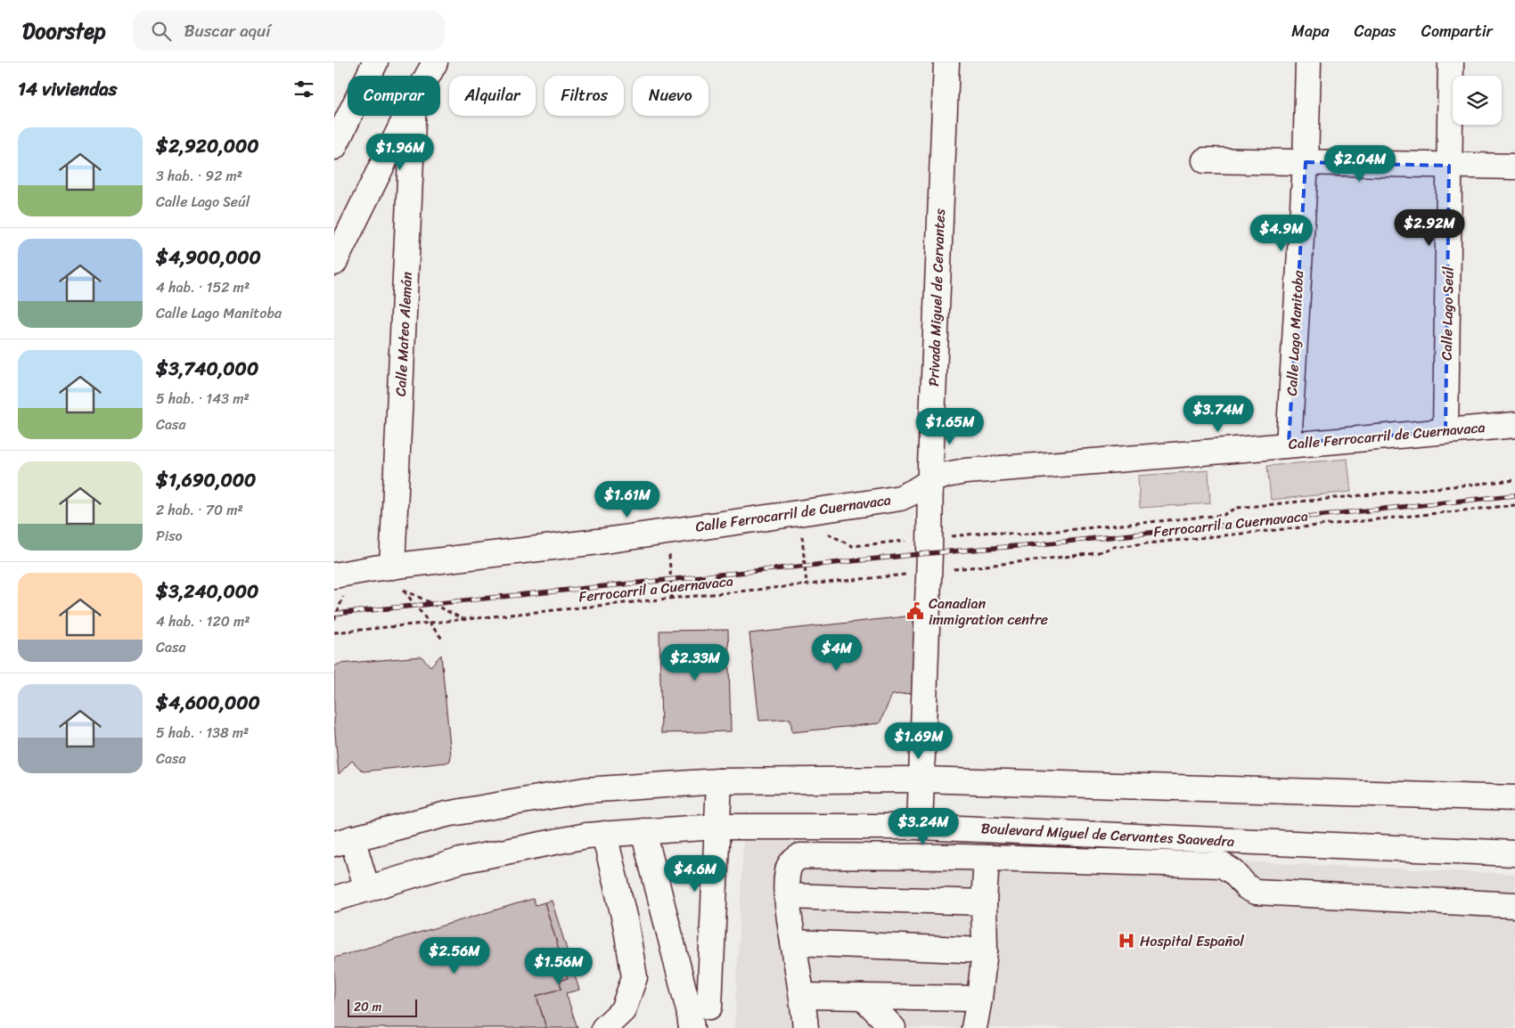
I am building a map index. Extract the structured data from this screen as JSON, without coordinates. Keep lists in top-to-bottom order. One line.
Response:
{"streets":{"street":["Privada Miguel de Cervantes","Calle Lago Seúl","Calle Lago Manitoba","Calle Mateo Alemán","Calle Ferrocarril de Cuernavaca","Boulevard Miguel de Cervantes Saavedra"],"path":["Ferrocarril a Cuernavaca"]},"crossings":[["Privada Miguel de Cervantes","Calle Ferrocarril de Cuernavaca"],["Privada Miguel de Cervantes","Boulevard Miguel de Cervantes Saavedra"],["Calle Lago Seúl","Calle Ferrocarril de Cuernavaca"],["Calle Lago Manitoba","Calle Ferrocarril de Cuernavaca"],["Calle Mateo Alemán","Calle Ferrocarril de Cuernavaca"]],"places":{"public building":["Canadian immigration centre"],"hospital":["Hospital Español"]},"scale_bar":"20 m","page":{"header":"Doorstep","search":"Buscar aquí","nav":["Mapa","Capas","Compartir"],"heading":"14 viviendas","chip":["Comprar","Alquilar","Filtros","Nuevo"],"list":[{"name":"$2,920,000","note":"3 hab. · 92 m² · Calle Lago Seúl"},{"name":"$4,900,000","note":"4 hab. · 152 m² · Calle Lago Manitoba"},{"name":"$3,740,000","note":"5 hab. · 143 m² · Casa"},{"name":"$1,690,000","note":"2 hab. · 70 m² · Piso"},{"name":"$3,240,000","note":"4 hab. · 120 m² · Casa"},{"name":"$4,600,000","note":"5 hab. · 138 m² · Casa"}],"price":["$1.96M","$2.04M","$2.92M","$4.9M","$3.74M","$1.65M","$1.61M","$4M","$2.33M","$1.69M","$3.24M","$4.6M","$2.56M","$1.56M"],"scale":"20 m"}}
